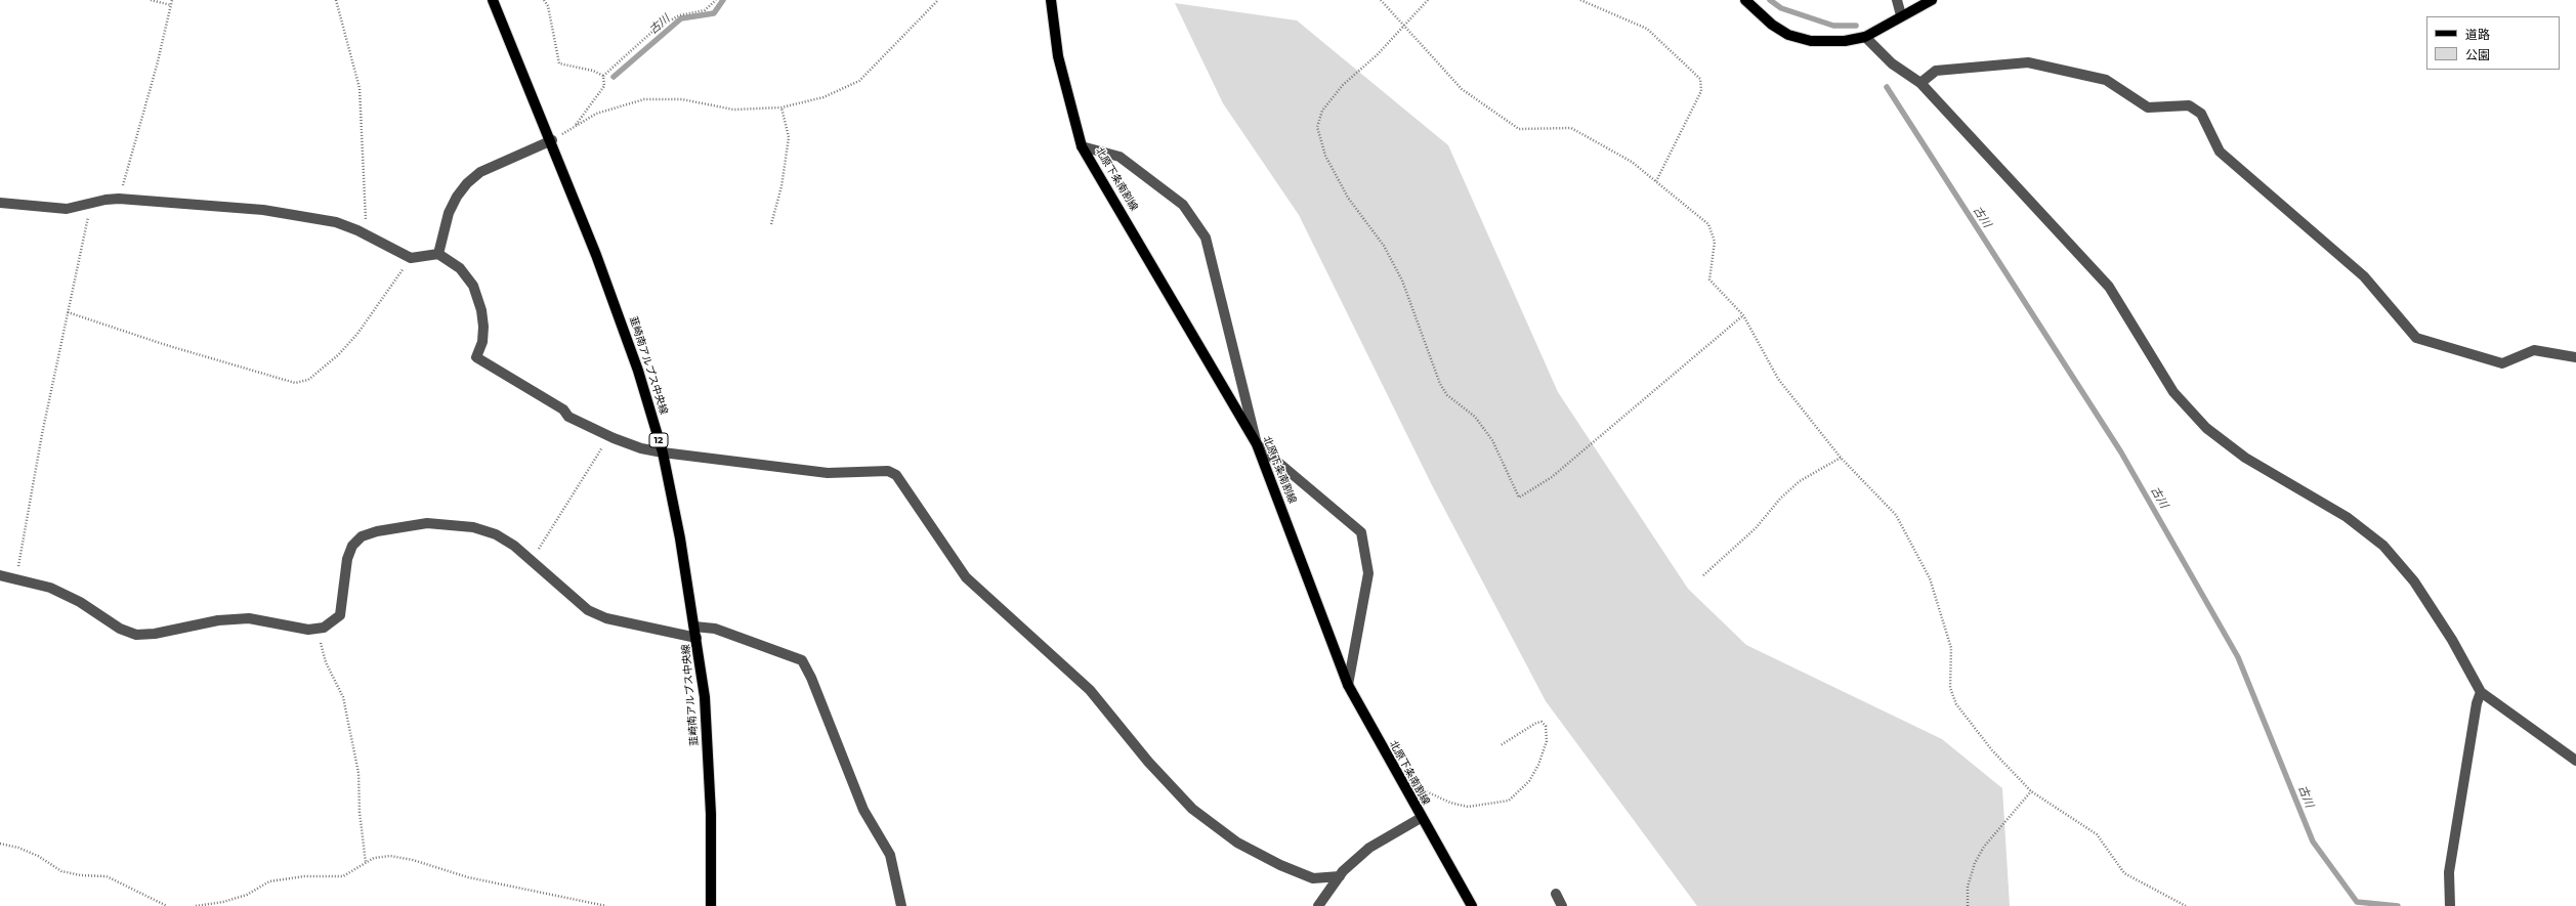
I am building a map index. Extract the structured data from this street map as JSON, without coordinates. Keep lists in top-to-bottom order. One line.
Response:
{"streets":{"main road":["北原下条南割線","韮崎南アルプス中央線","12"]},"water":["古川"],"legend":["道路","公園"]}
